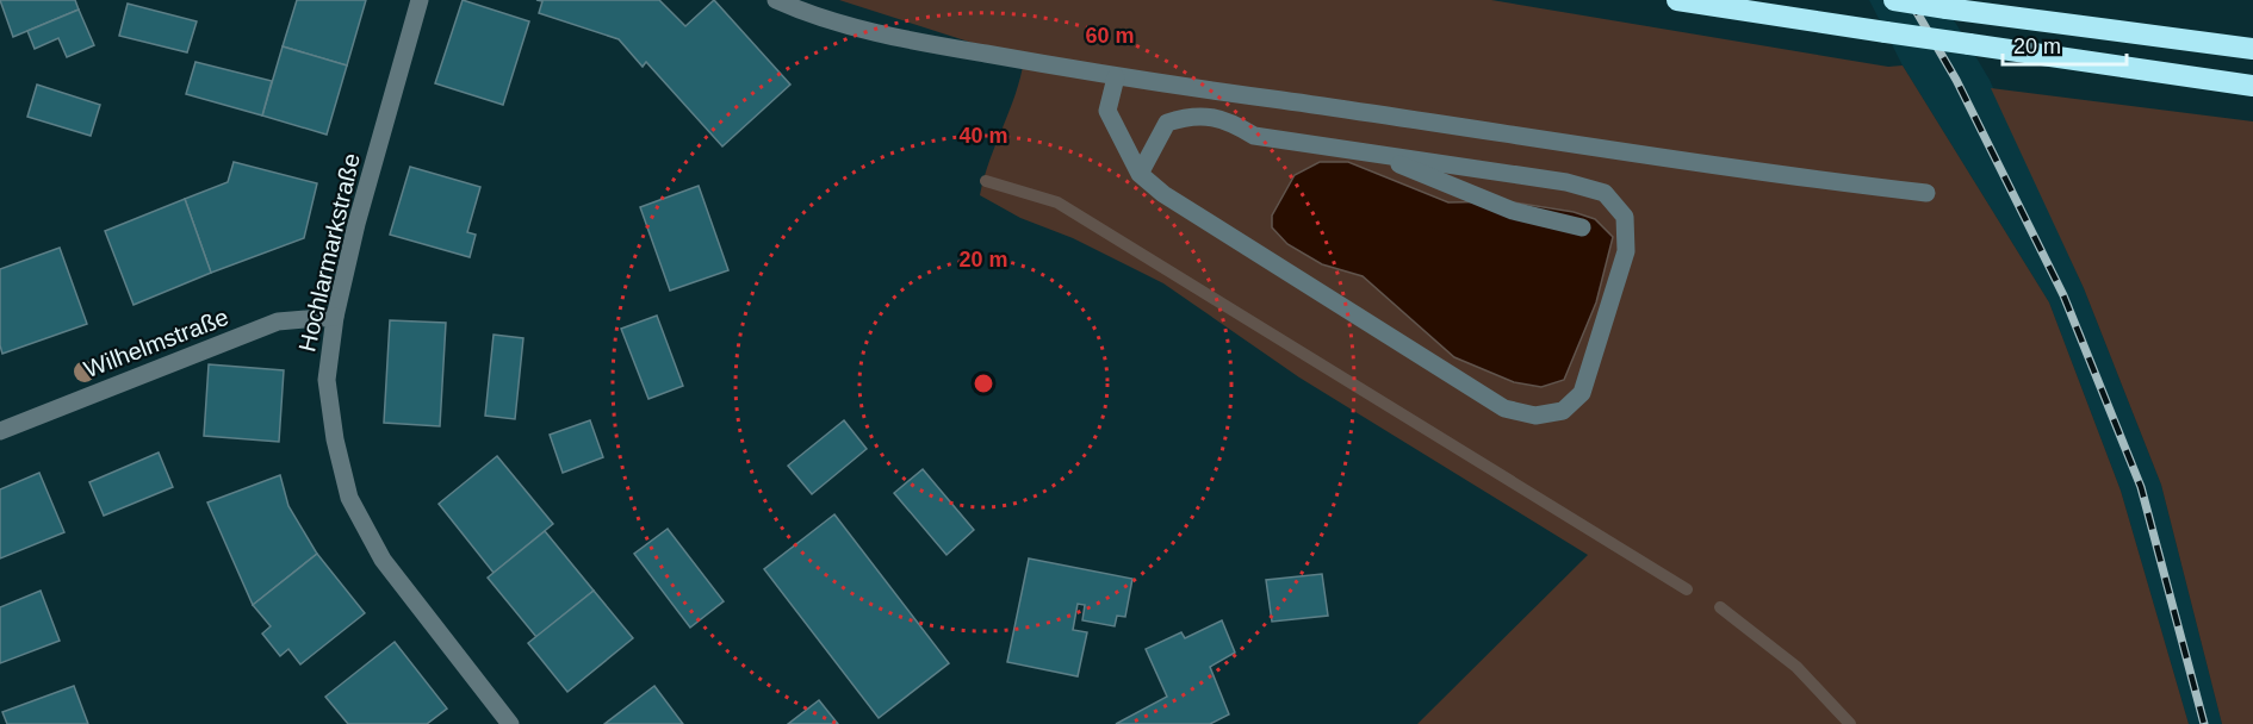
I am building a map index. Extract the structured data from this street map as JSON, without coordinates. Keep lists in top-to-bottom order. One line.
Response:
{"streets":{"street":["Hochlarmarkstraße","Wilhelmstraße"]},"crossings":[["Hochlarmarkstraße","Wilhelmstraße"]],"scale_bar":"20 m","rings":["60 m","40 m","20 m"]}
